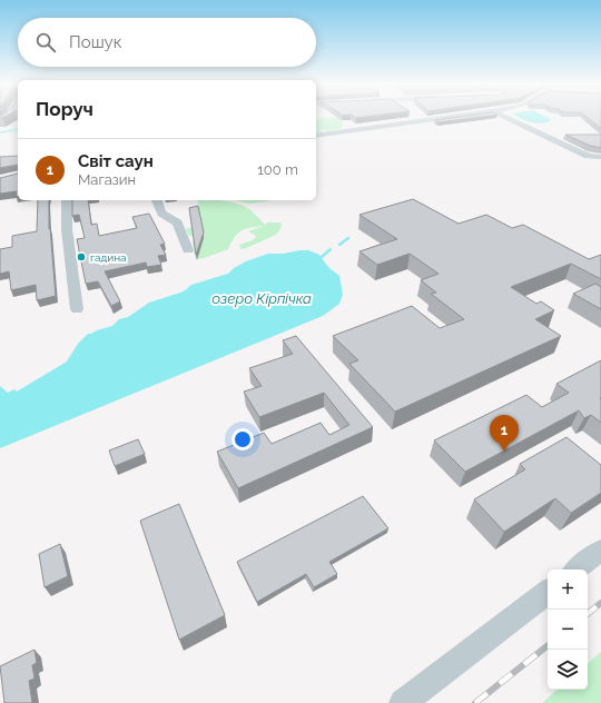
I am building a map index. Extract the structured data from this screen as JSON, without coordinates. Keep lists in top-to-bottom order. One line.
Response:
{"water":["озеро Кірпічка"],"places":["гадина"],"page":{"search":"Пошук","heading":"Поруч","list":[{"mark":"1","name":"Світ саун","note":"Магазин","value":"100 m"}],"pins":"1","map_buttons":["+","−"]}}
